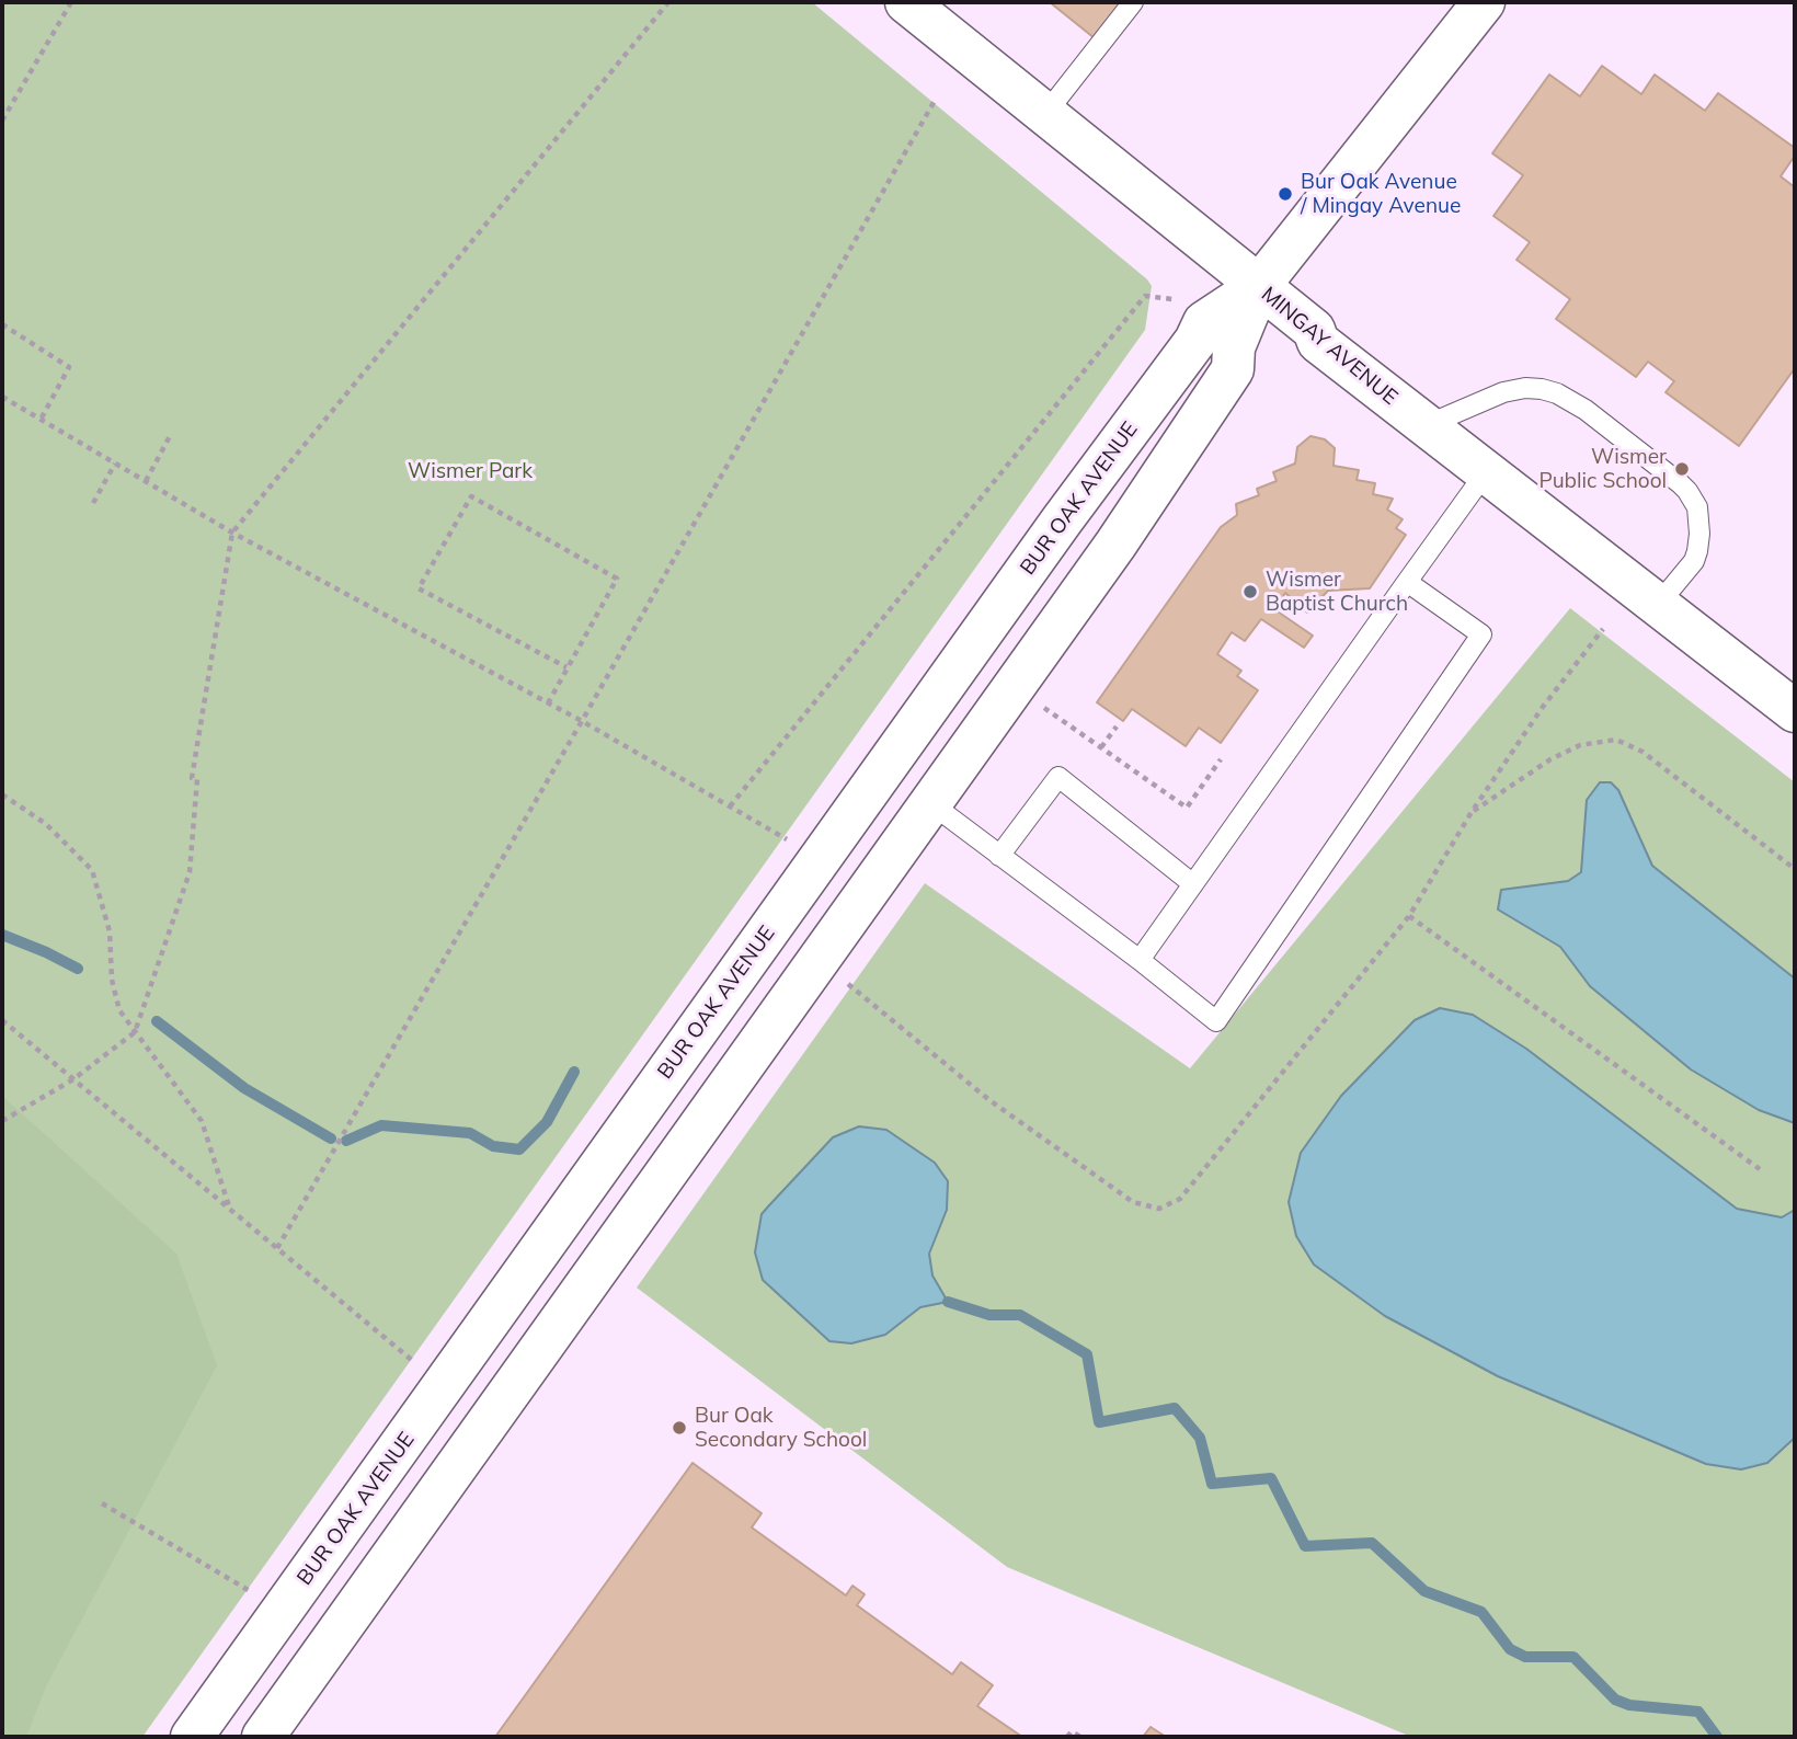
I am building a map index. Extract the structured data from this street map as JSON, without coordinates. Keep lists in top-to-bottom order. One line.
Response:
{"streets":{"street":["MINGAY AVENUE","BUR OAK AVENUE"]},"crossings":[["MINGAY AVENUE","BUR OAK AVENUE"]],"parks":["Wismer Park"],"places":["Bur Oak Avenue / Mingay Avenue","Wismer Public School","Wismer Baptist Church","Bur Oak Secondary School"]}
